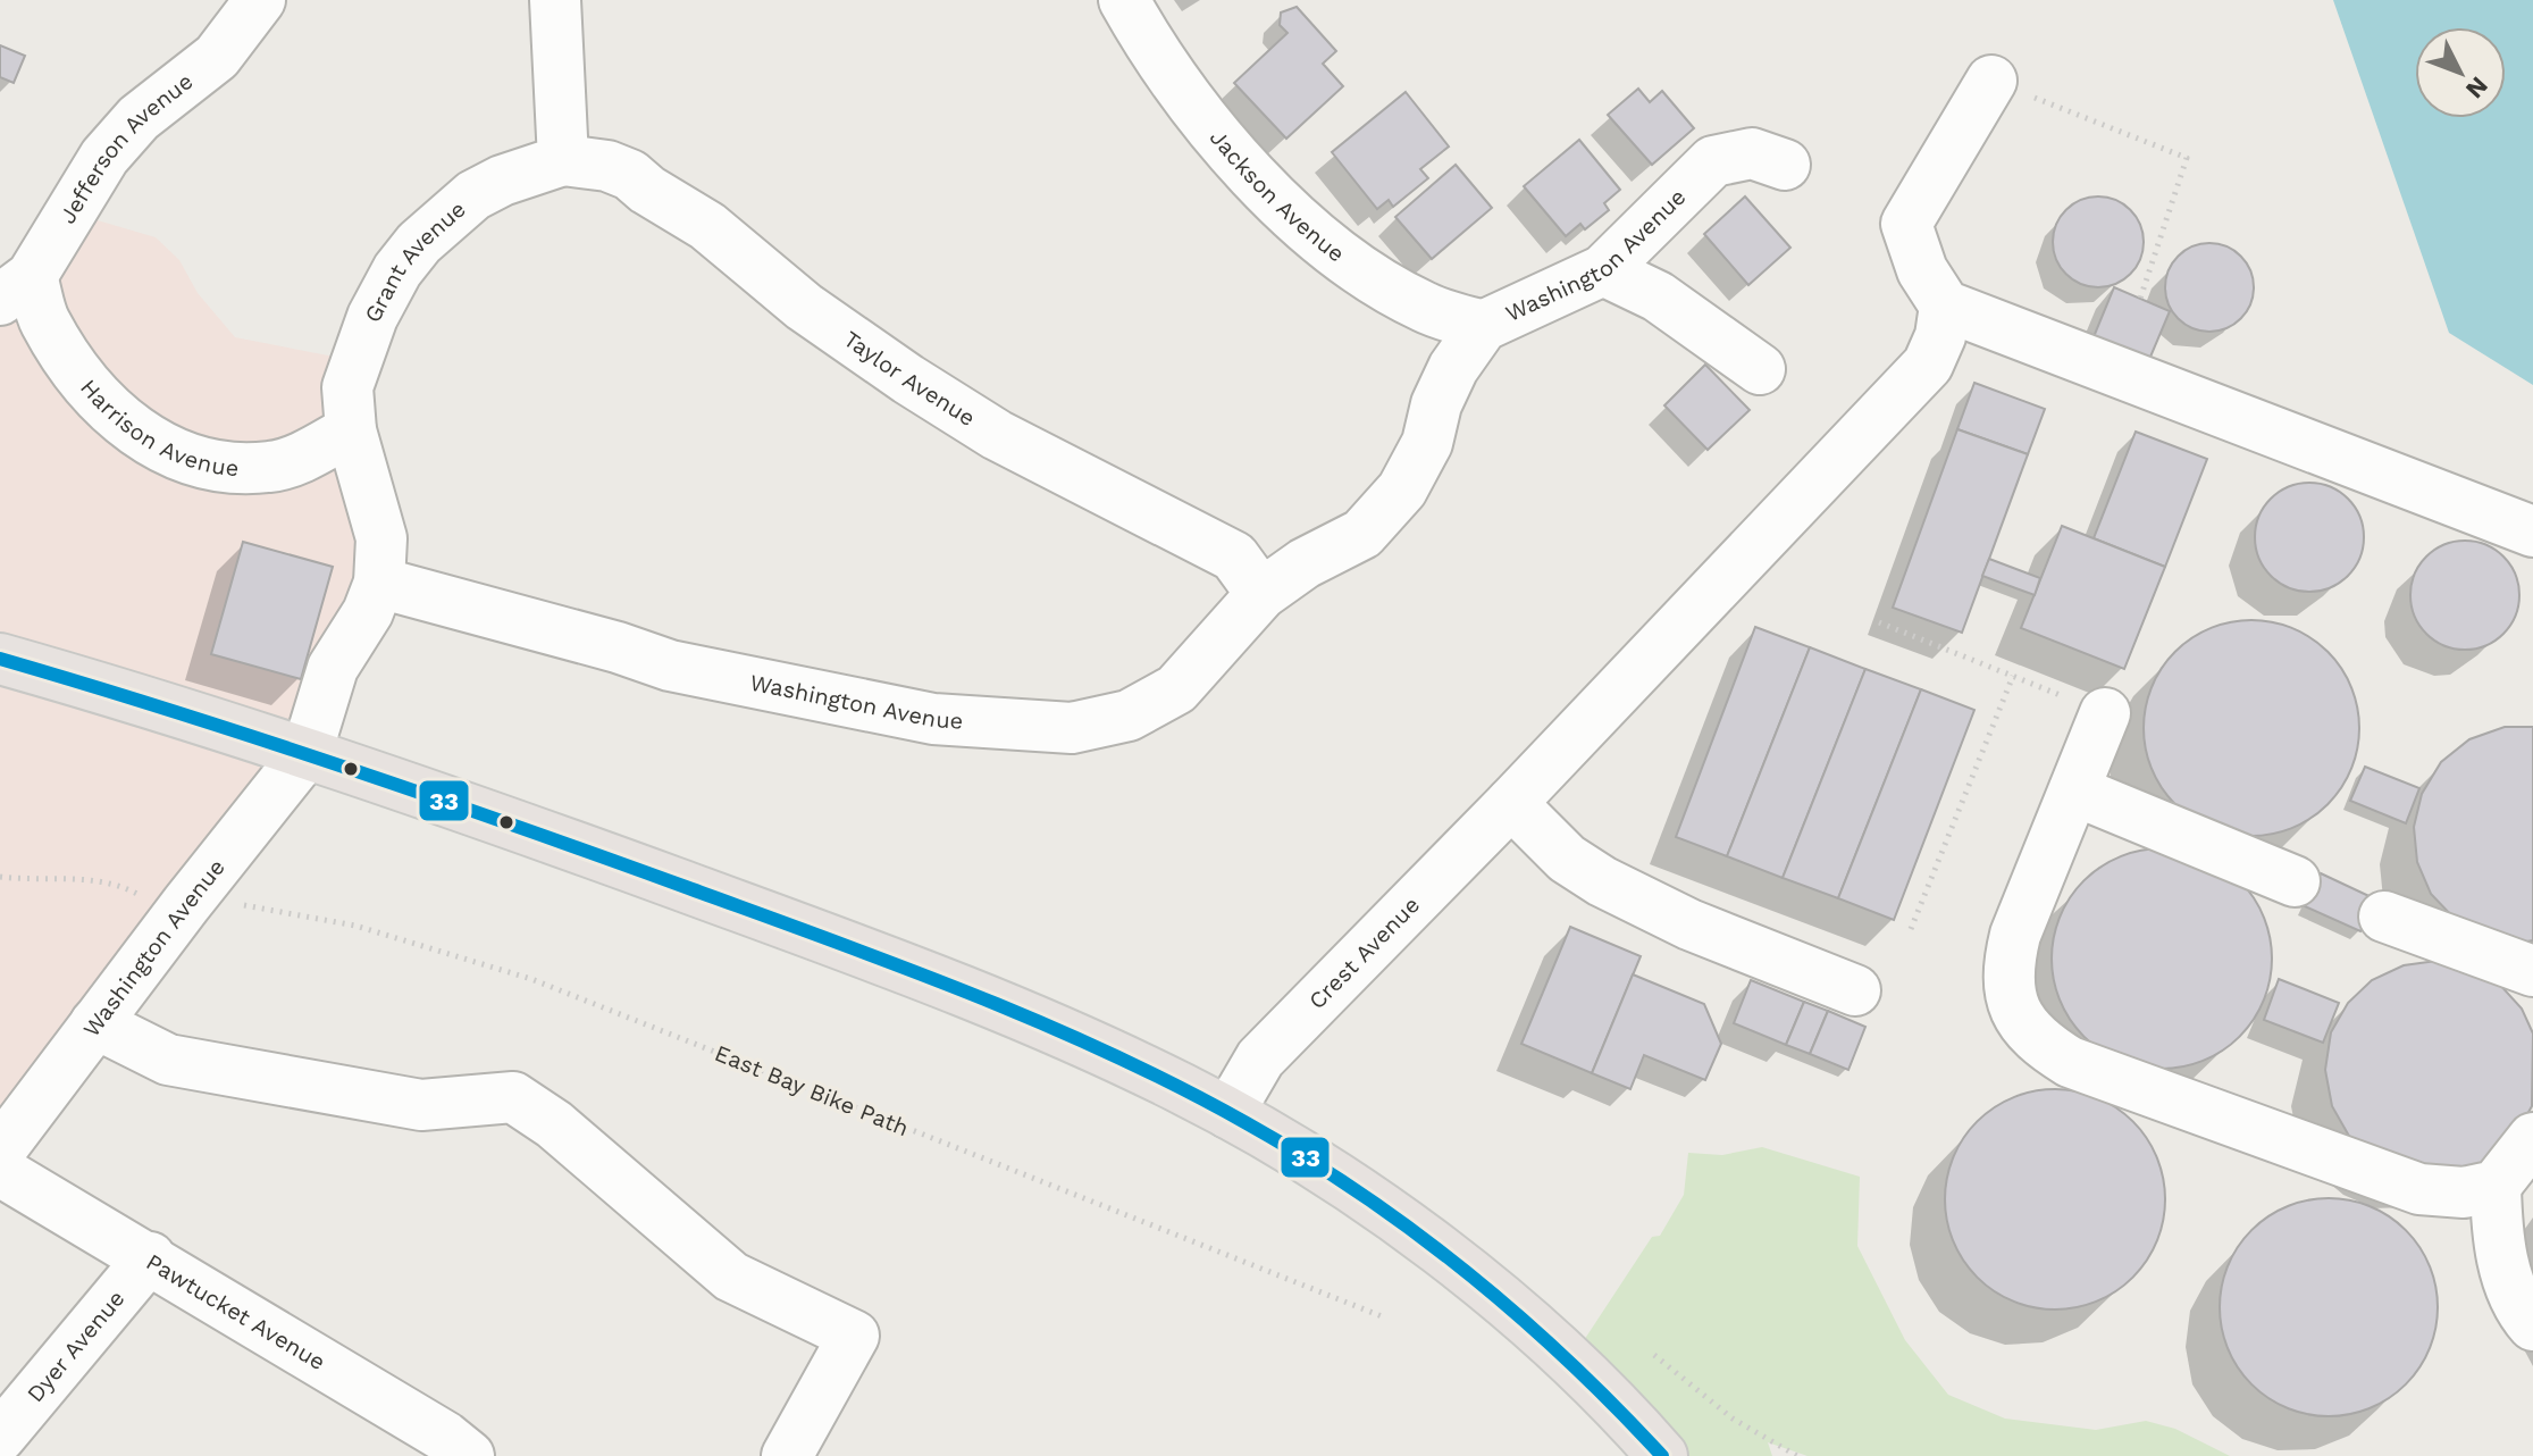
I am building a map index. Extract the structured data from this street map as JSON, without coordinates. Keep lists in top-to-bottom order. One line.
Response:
{"streets":{"street":["Jefferson Avenue","Jackson Avenue","Washington Avenue","Grant Avenue","Taylor Avenue","Harrison Avenue","Crest Avenue","Pawtucket Avenue","Dyer Avenue"],"path":["East Bay Bike Path"]},"crossings":[["Jefferson Avenue","Harrison Avenue"],["Jackson Avenue","Washington Avenue"],["Washington Avenue","Grant Avenue"],["Washington Avenue","Taylor Avenue"],["Grant Avenue","Taylor Avenue"],["Grant Avenue","Harrison Avenue"],["Pawtucket Avenue","Dyer Avenue"]],"lines":["transit line 33"],"north":"bottom right"}
